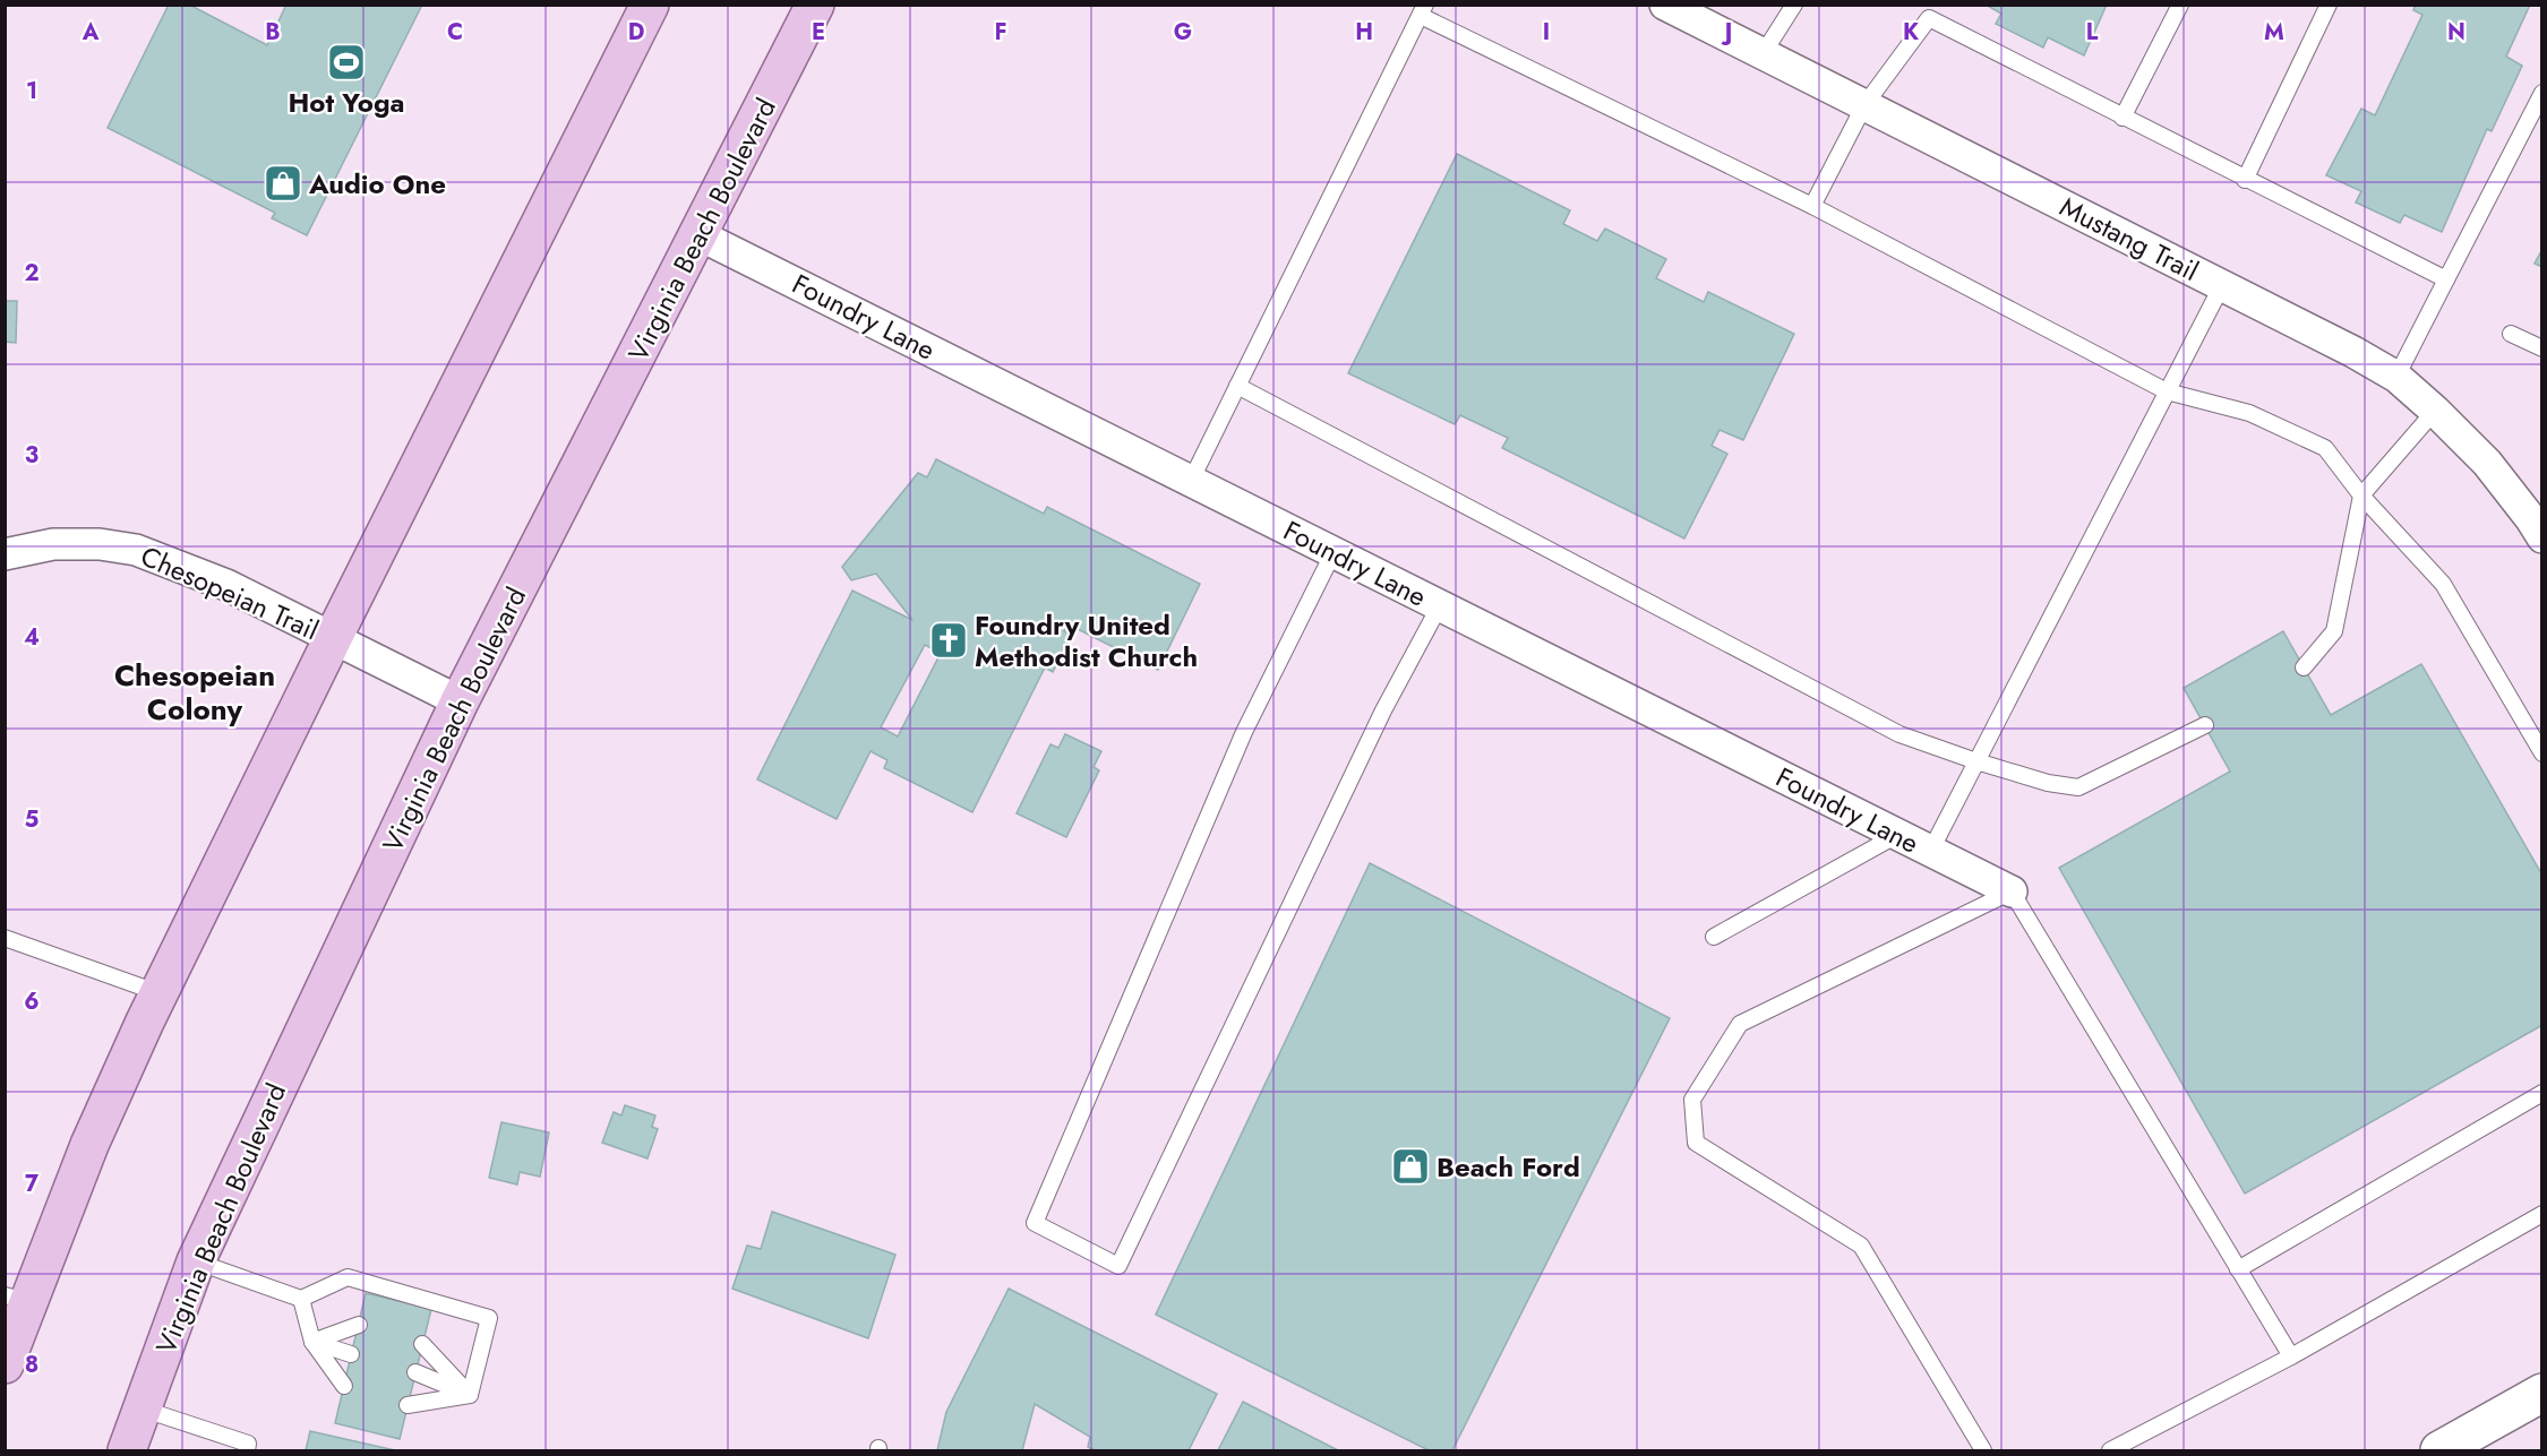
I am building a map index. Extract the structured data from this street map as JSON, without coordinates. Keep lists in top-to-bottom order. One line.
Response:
{"streets":{"main road":["Virginia Beach Boulevard"],"street":["Mustang Trail","Foundry Lane","Chesopeian Trail"]},"crossings":[["Virginia Beach Boulevard","Foundry Lane"],["Virginia Beach Boulevard","Chesopeian Trail"]],"districts":["Chesopeian Colony"],"places":{"sports":["Hot Yoga"],"shop":["Audio One","Beach Ford"],"church":["Foundry United Methodist Church"]},"grid":{"columns":["A","B","C","D","E","F","G","H","I","J","K","L","M","N"],"rows":["1","2","3","4","5","6","7","8"]}}
